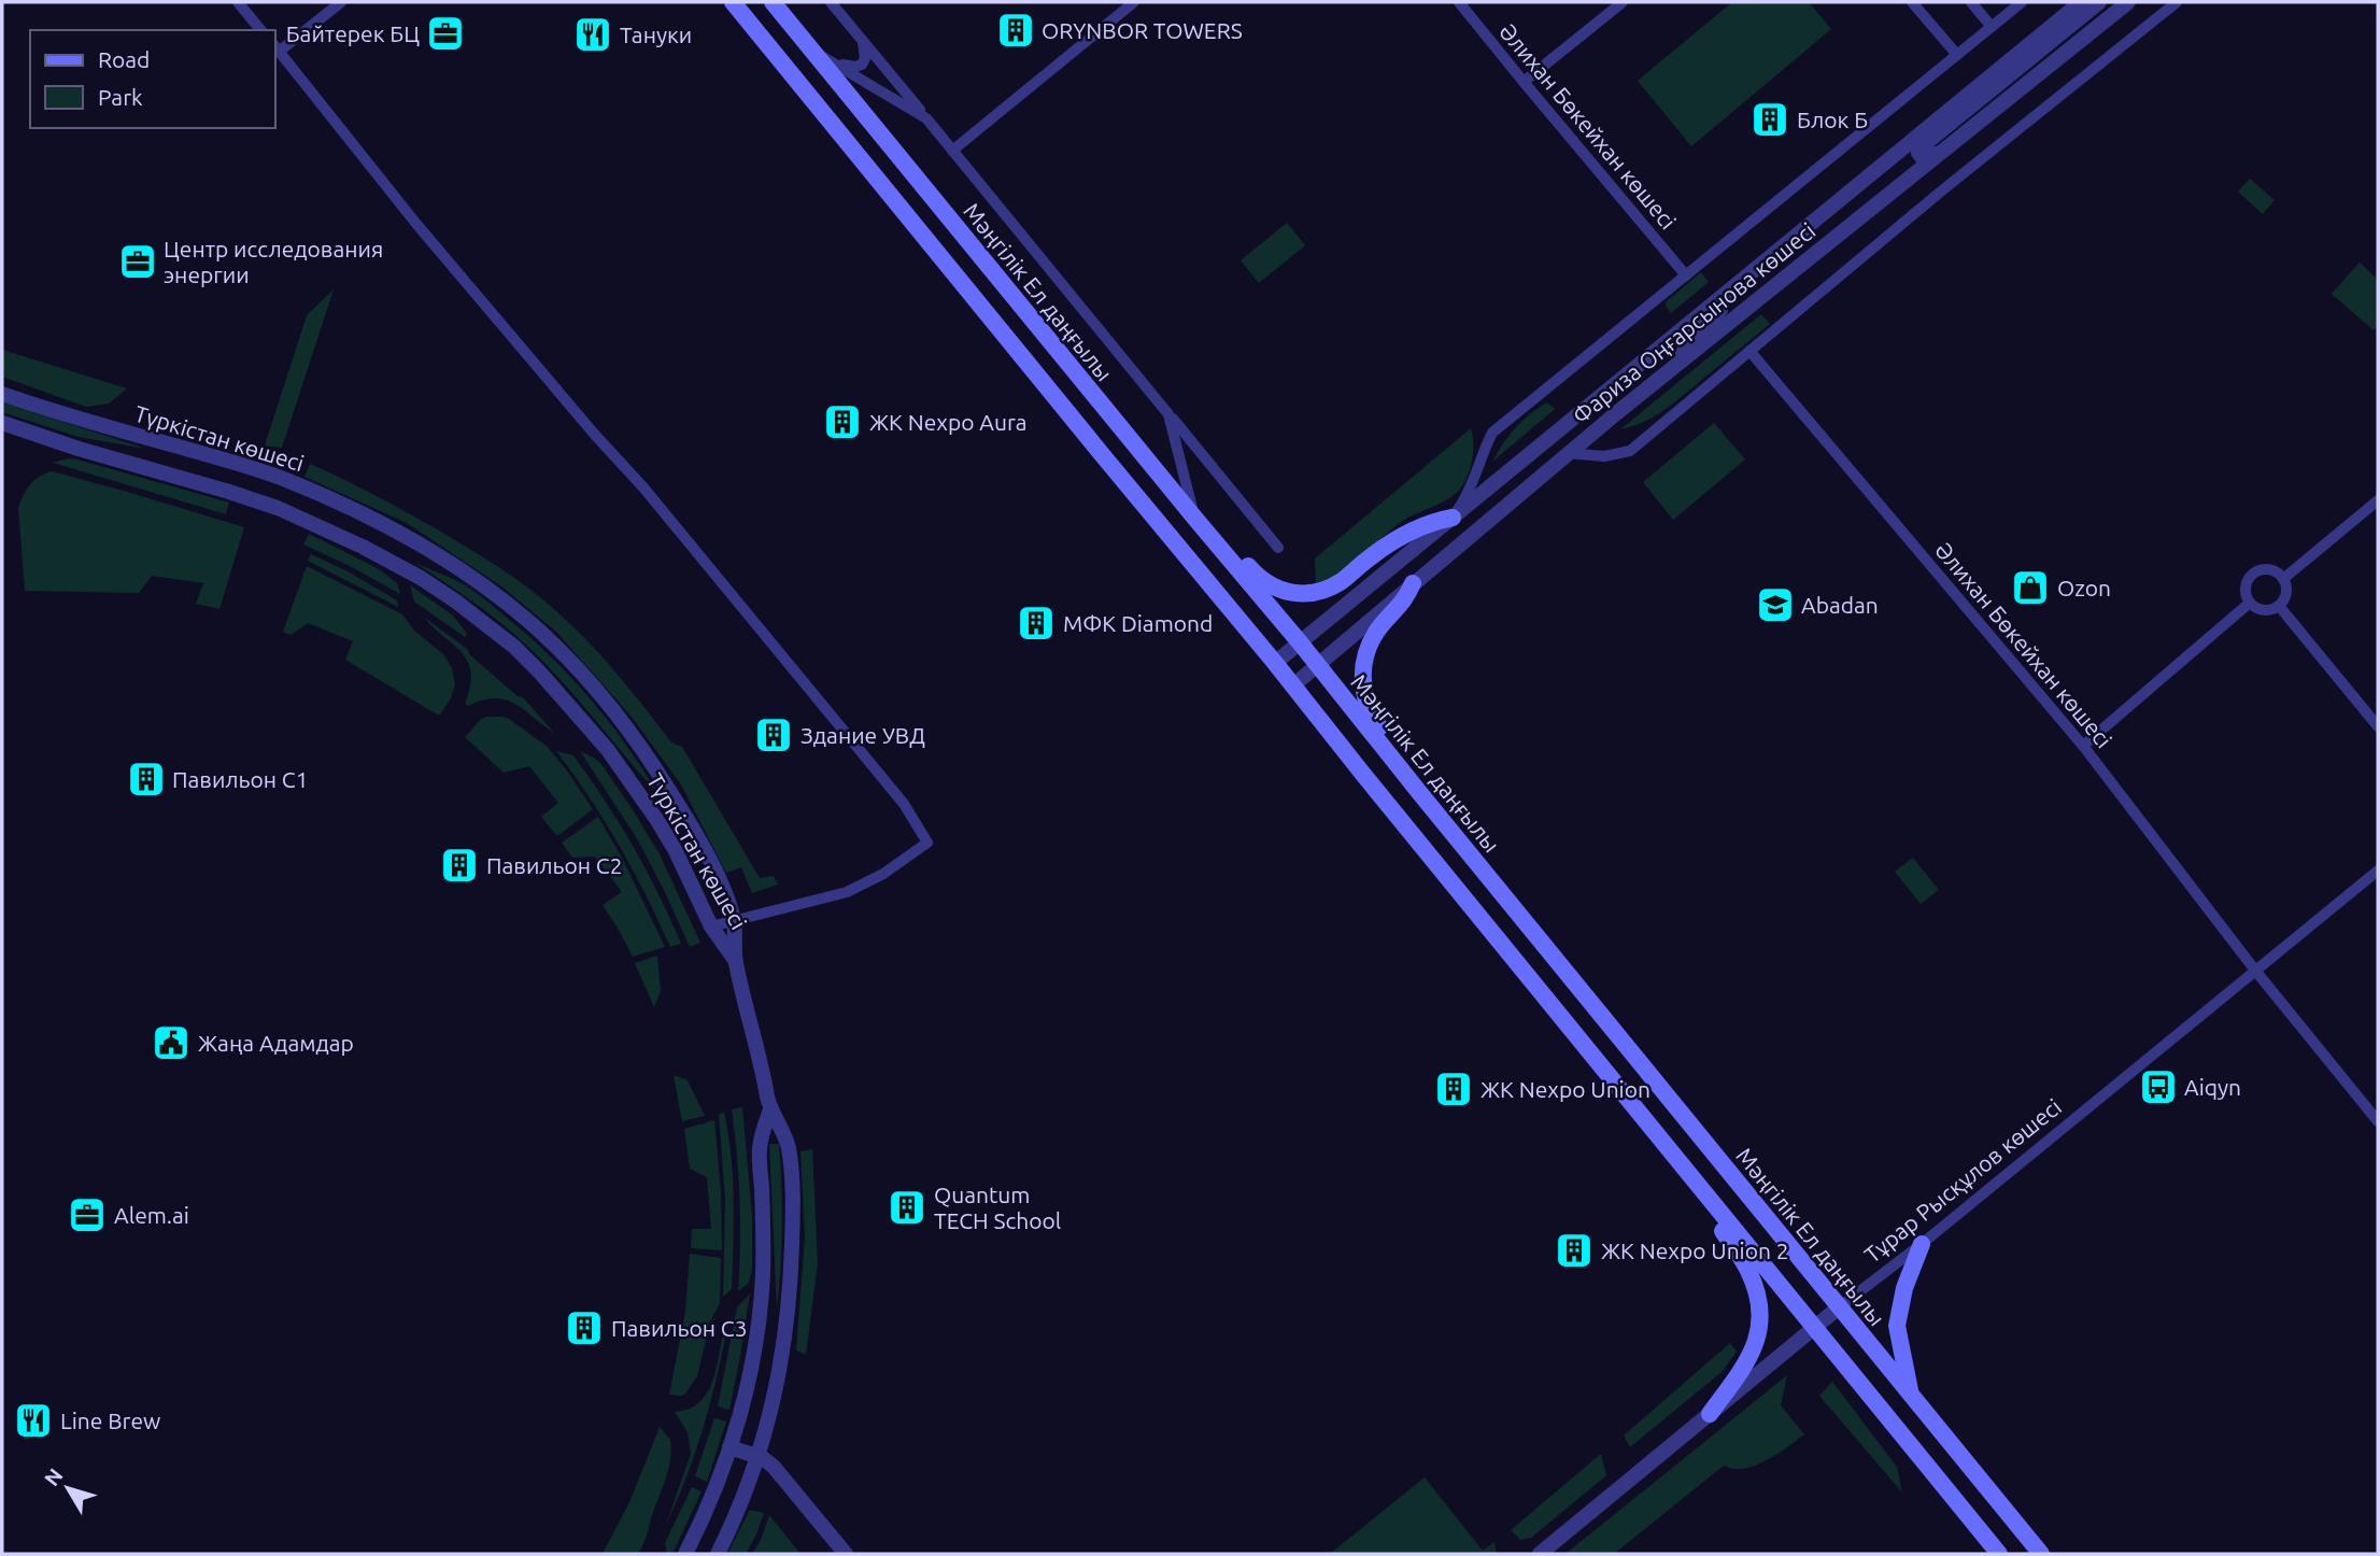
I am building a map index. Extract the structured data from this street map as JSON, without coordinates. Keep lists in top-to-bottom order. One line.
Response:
{"streets":{"main road":["Мәңгілік Ел даңғылы"],"street":["Әлихан Бөкейхан көшесі","Фариза Оңғарсынова көшесі","Түркістан көшесі","Тұрар Рысқұлов көшесі"]},"crossings":[["Әлихан Бөкейхан көшесі","Тұрар Рысқұлов көшесі"],["Мәңгілік Ел даңғылы","Фариза Оңғарсынова көшесі"],["Мәңгілік Ел даңғылы","Тұрар Рысқұлов көшесі"]],"places":{"building":["ORYNBOR TOWERS","Блок Б","ЖК Nexpo Aura","МФК Diamond","Здание УВД","Павильон С1","Павильон С2","ЖК Nexpo Union","Quantum TECH School","ЖК Nexpo Union 2","Павильон С3"],"office":["Байтерек БЦ","Центр исследования энергии","Alem.ai"],"restaurant":["Тануки","Line Brew"],"shop":["Ozon"],"school or university":["Abadan"],"public building":["Жаңа Адамдар"],"bus stop":["Aiqyn"]},"legend":["Road","Park"],"north":"top left"}
